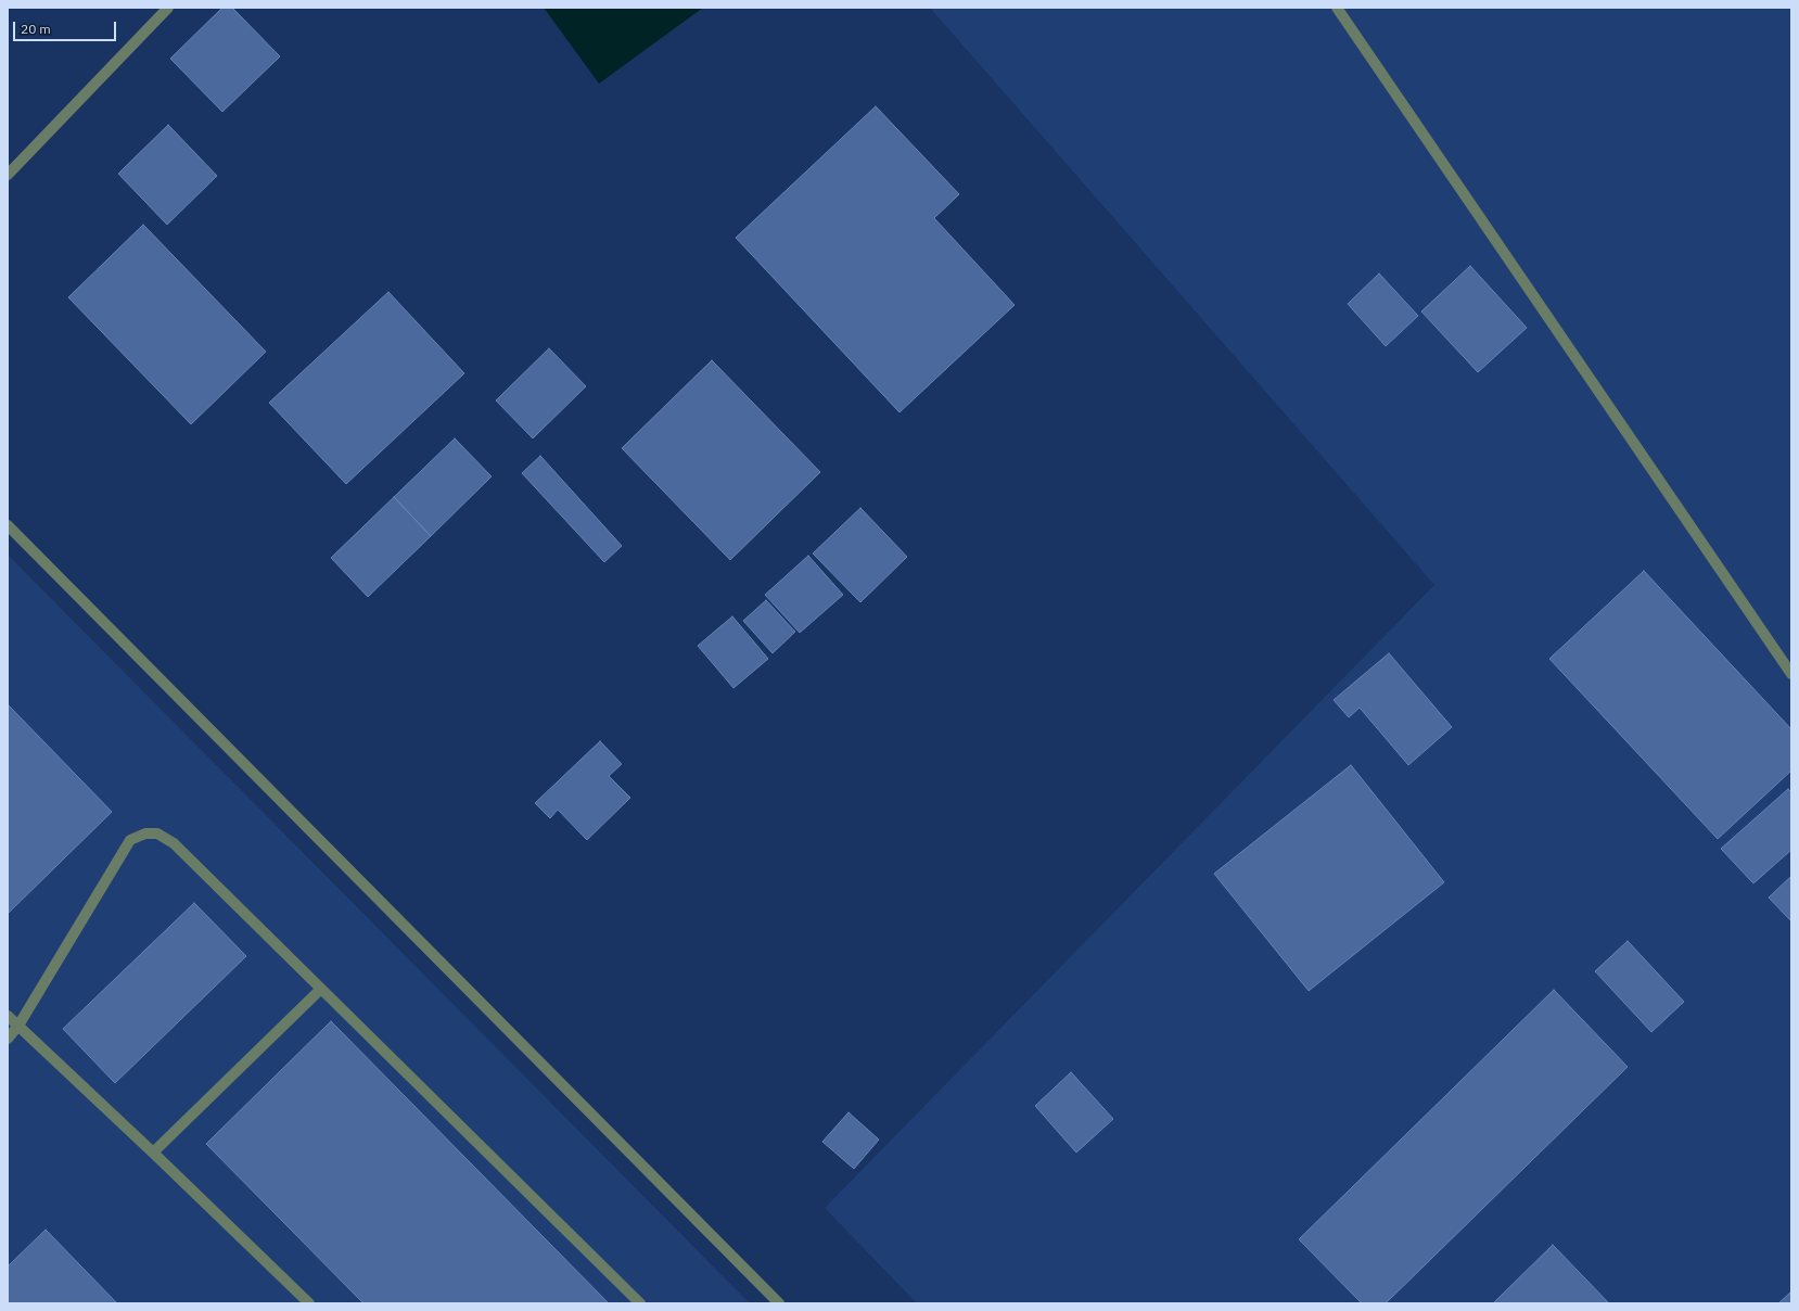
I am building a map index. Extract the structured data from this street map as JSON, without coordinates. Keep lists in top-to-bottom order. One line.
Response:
{"scale_bar":"20 m"}
